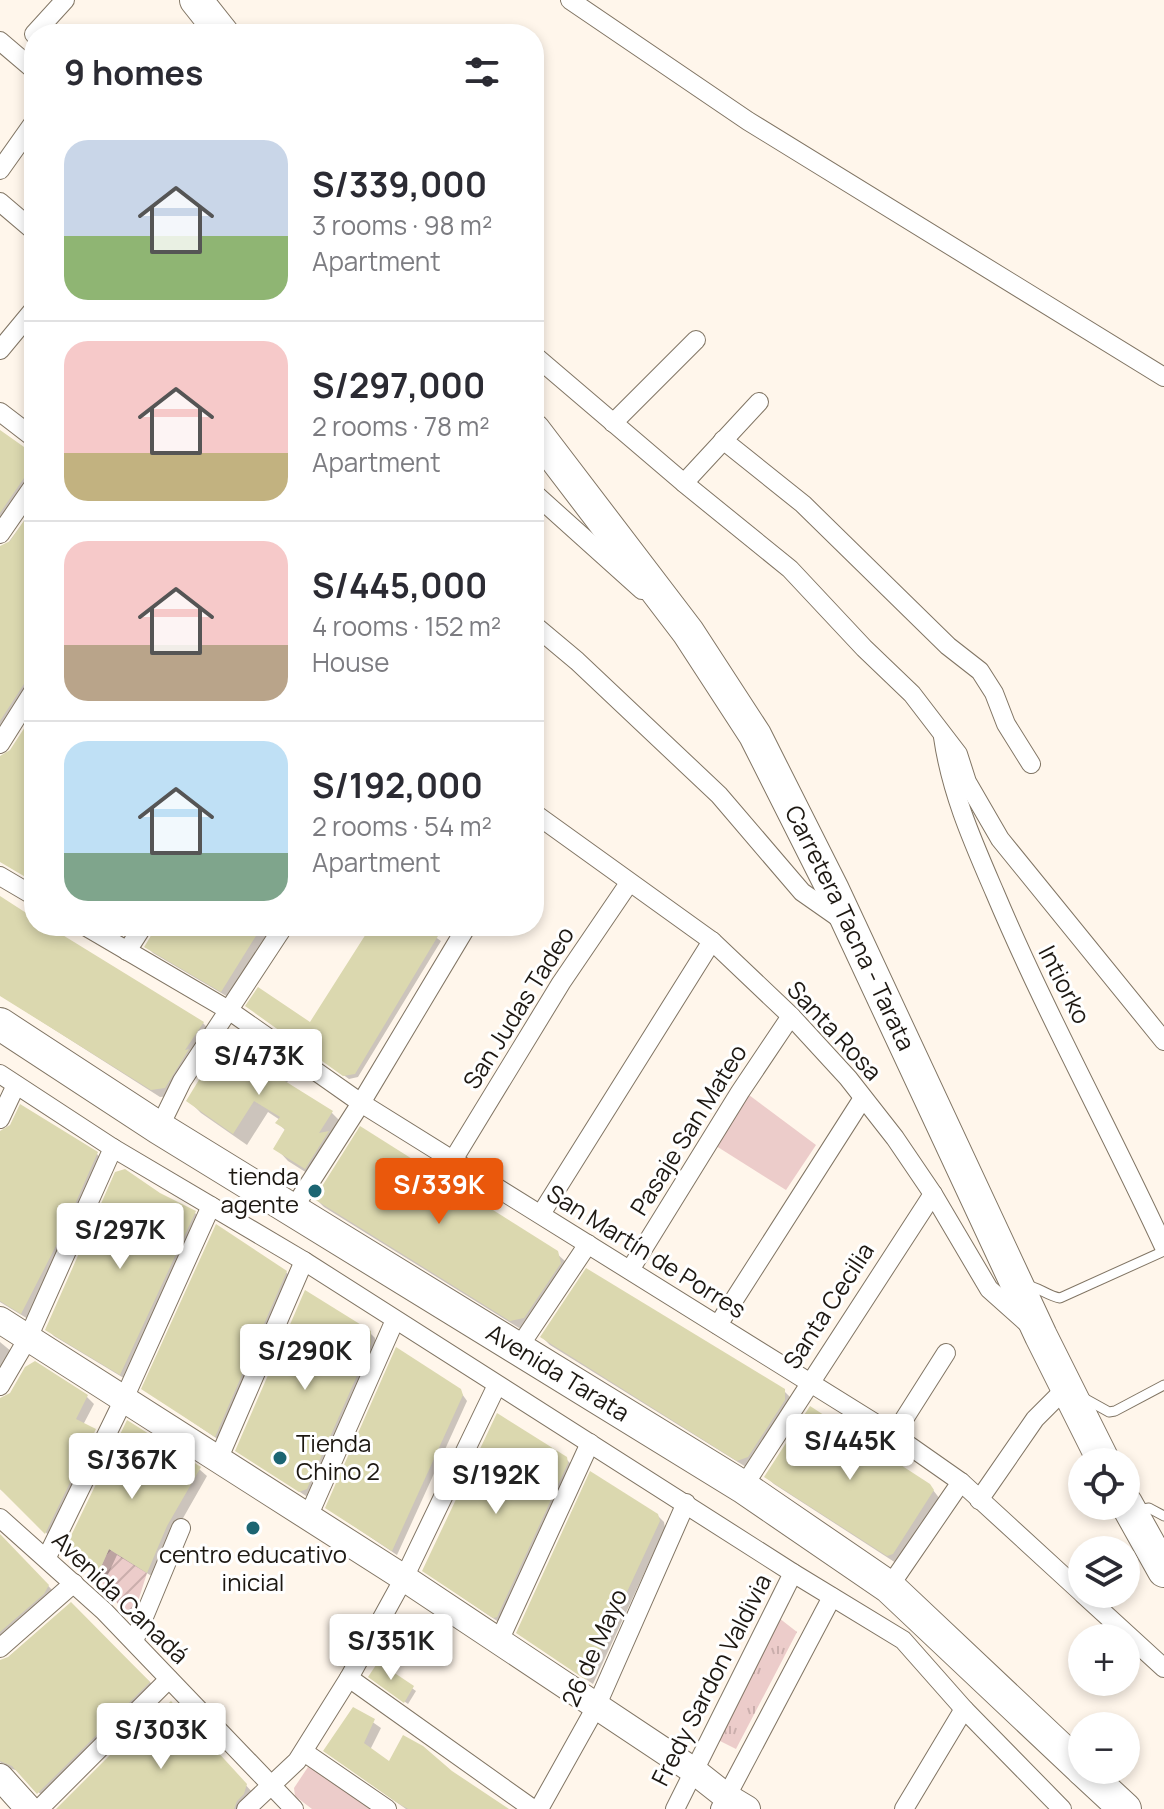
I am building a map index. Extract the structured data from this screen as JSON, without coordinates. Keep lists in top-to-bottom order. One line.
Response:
{"streets":{"highway":["Carretera Tacna - Tarata","Avenida Tarata"],"street":["Intiorko","San Judas Tadeo","Santa Rosa","Pasaje San Mateo","San Martín de Porres","Santa Cecilia","Avenida Canadá","26 de Mayo","Fredy Sardon Valdivia"]},"crossings":[["Carretera Tacna - Tarata","Santa Rosa"],["San Judas Tadeo","Santa Rosa"],["San Judas Tadeo","San Martín de Porres"],["Santa Rosa","Pasaje San Mateo"],["Santa Rosa","Santa Cecilia"],["Pasaje San Mateo","San Martín de Porres"],["San Martín de Porres","Santa Cecilia"],["Santa Cecilia","Avenida Tarata"],["Avenida Tarata","26 de Mayo"],["Avenida Tarata","Fredy Sardon Valdivia"]],"places":["tienda agente","Tienda Chino 2","centro educativo inicial"],"page":{"heading":"9 homes","list":[{"name":"S/339,000","note":"3 rooms · 98 m² · Apartment"},{"name":"S/297,000","note":"2 rooms · 78 m² · Apartment"},{"name":"S/445,000","note":"4 rooms · 152 m² · House"},{"name":"S/192,000","note":"2 rooms · 54 m² · Apartment"}],"price":["S/473K","S/339K","S/297K","S/290K","S/445K","S/367K","S/192K","S/351K","S/303K"],"map_buttons":["+","−"]}}
